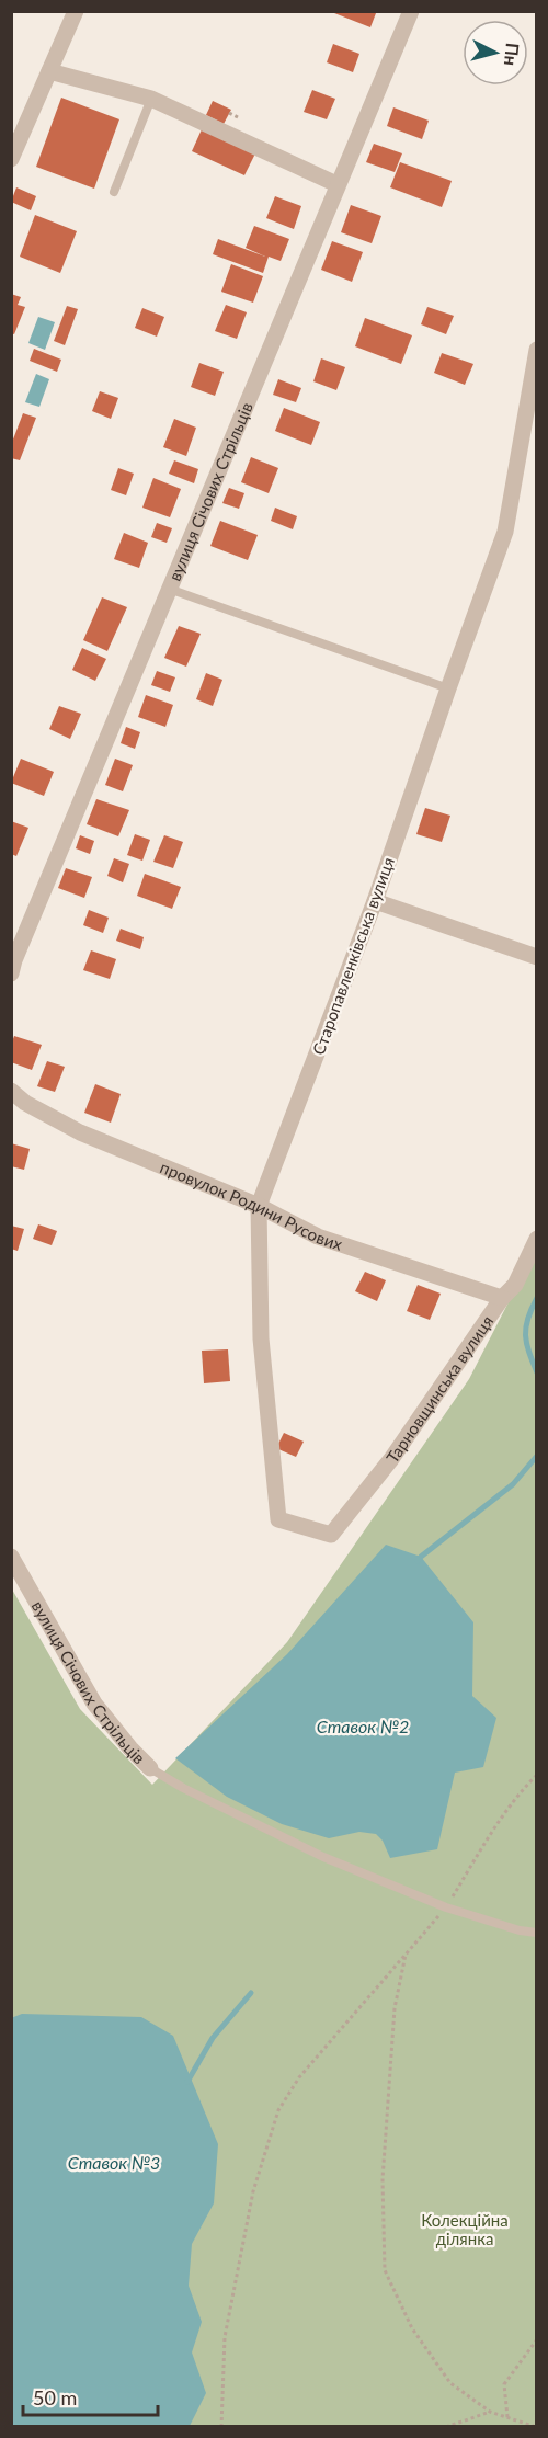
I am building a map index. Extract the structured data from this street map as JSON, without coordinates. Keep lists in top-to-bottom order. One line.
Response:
{"streets":{"street":["вулиця Січових Стрільців","Старопавленківська вулиця","провулок Родини Русових","Тарновщинська вулиця"]},"crossings":[["Старопавленківська вулиця","провулок Родини Русових"],["Старопавленківська вулиця","Тарновщинська вулиця"],["провулок Родини Русових","Тарновщинська вулиця"]],"water":["Ставок №2","Ставок №3"],"parks":["Колекційна ділянка"],"scale_bar":"50 m","north":"right"}
